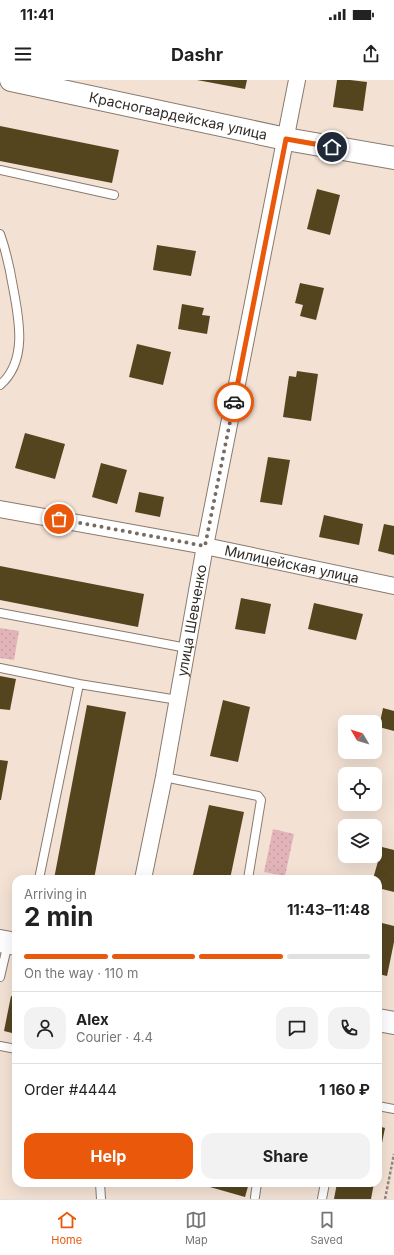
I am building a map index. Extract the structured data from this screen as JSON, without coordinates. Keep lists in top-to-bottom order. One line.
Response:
{"streets":{"street":["Красногвардейская улица","Милицейская улица","улица Шевченко"]},"crossings":[["Красногвардейская улица","улица Шевченко"],["Милицейская улица","улица Шевченко"]],"north":"top left","page":{"status":"11:41","header":"Dashr","heading":["2 min","Arriving in","11:43–11:48"],"panel":["Alex","Courier · 4.4","Order #4444","1 160 ₽"],"bar":"On the way · 110 m","buttons":["Help","Share"],"tabs":["Home","Map","Saved"]}}
